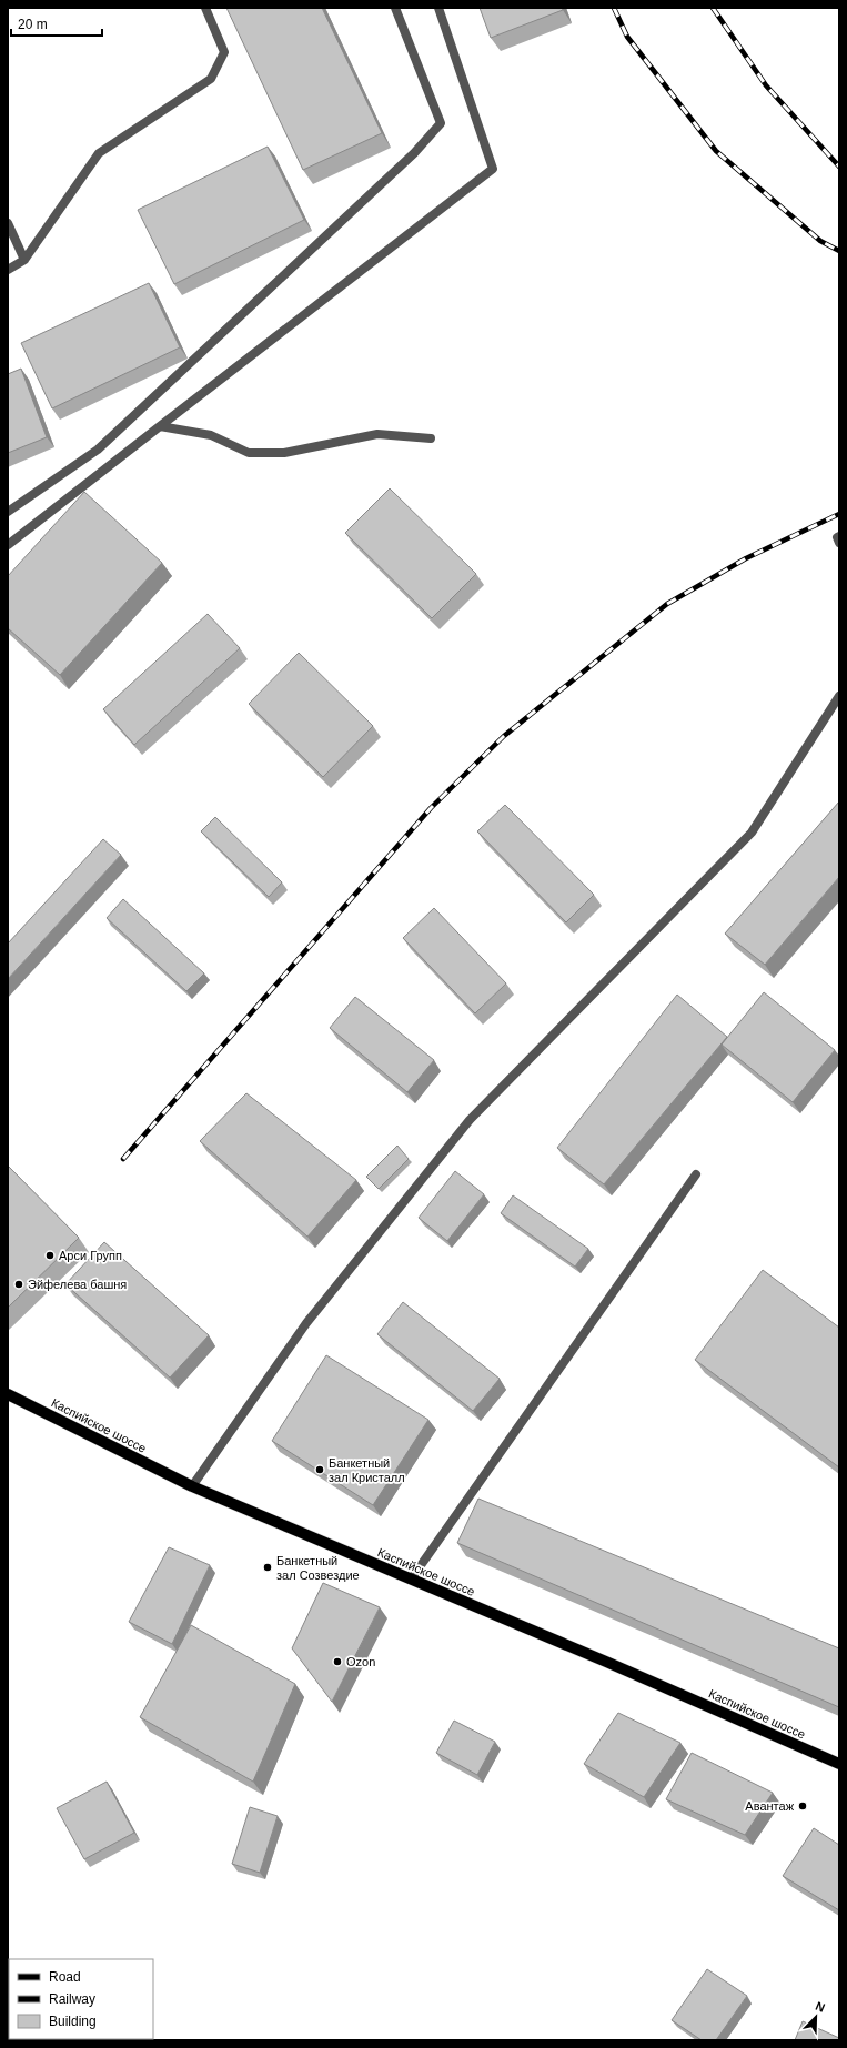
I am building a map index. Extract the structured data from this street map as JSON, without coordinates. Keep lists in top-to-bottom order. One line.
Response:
{"streets":{"main road":["Каспийское шоссе"]},"places":["Арси Групп","Эйфелева башня","Банкетный зал Кристалл","Банкетный зал Созвездие","Ozon","Авантаж"],"legend":["Road","Railway","Building"],"scale_bar":"20 m","north":"top right"}
